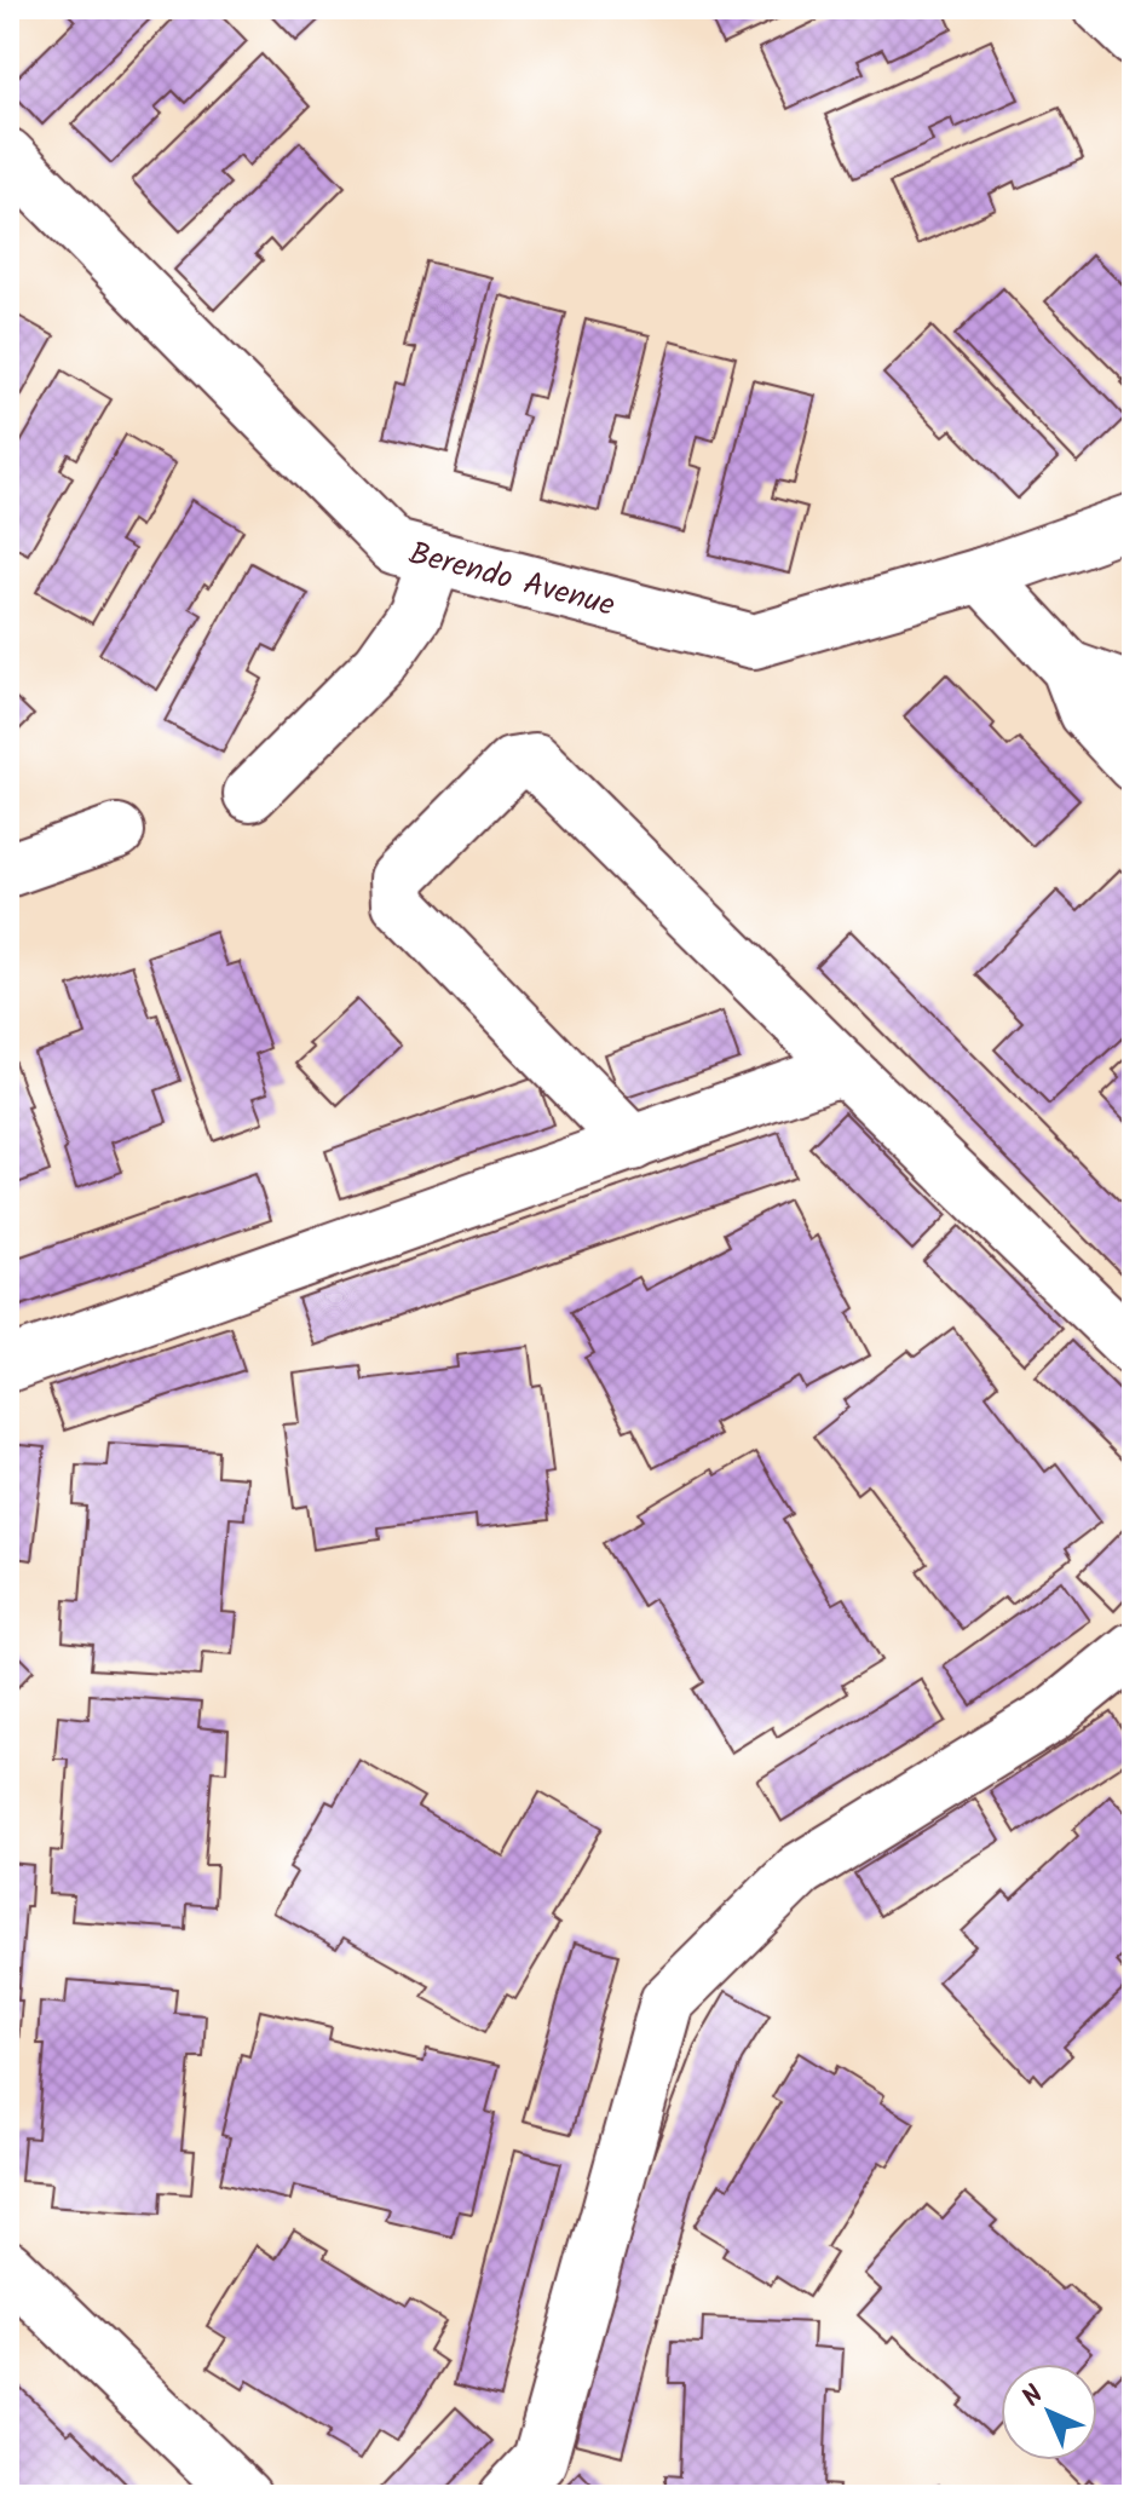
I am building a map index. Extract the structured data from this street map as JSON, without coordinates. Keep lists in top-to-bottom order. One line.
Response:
{"streets":{"street":["Berendo Avenue"]},"north":"top left"}
